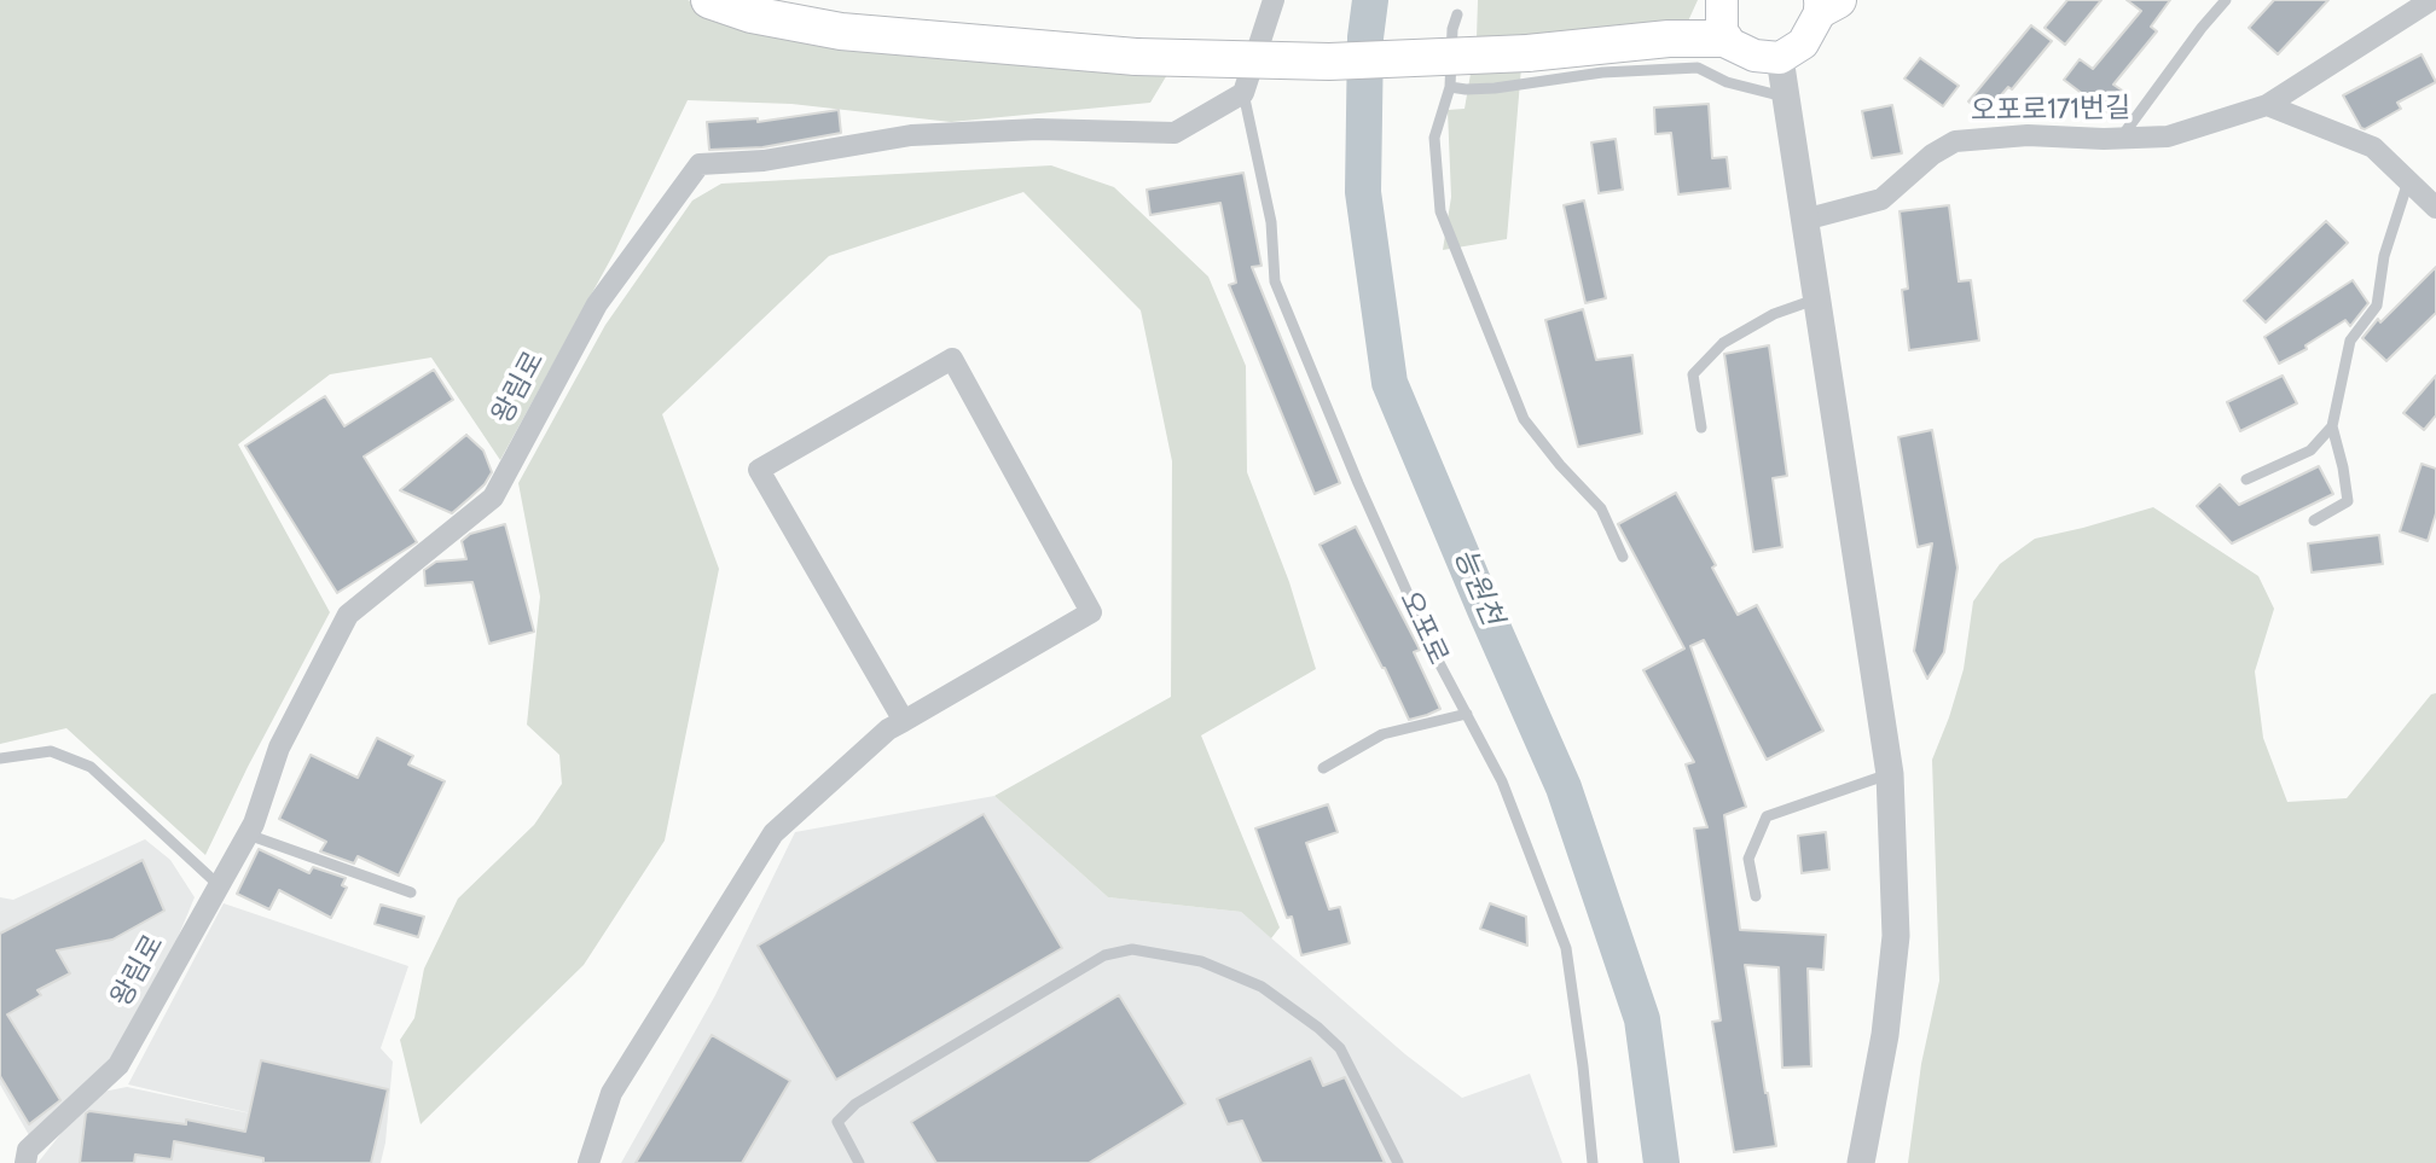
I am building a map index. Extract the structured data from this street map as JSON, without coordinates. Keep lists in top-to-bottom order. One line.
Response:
{"streets":{"street":["오포로171번길","왕림로"],"lane":["오포로"]},"crossings":[["왕림로","오포로"]],"water":["능원천"]}
